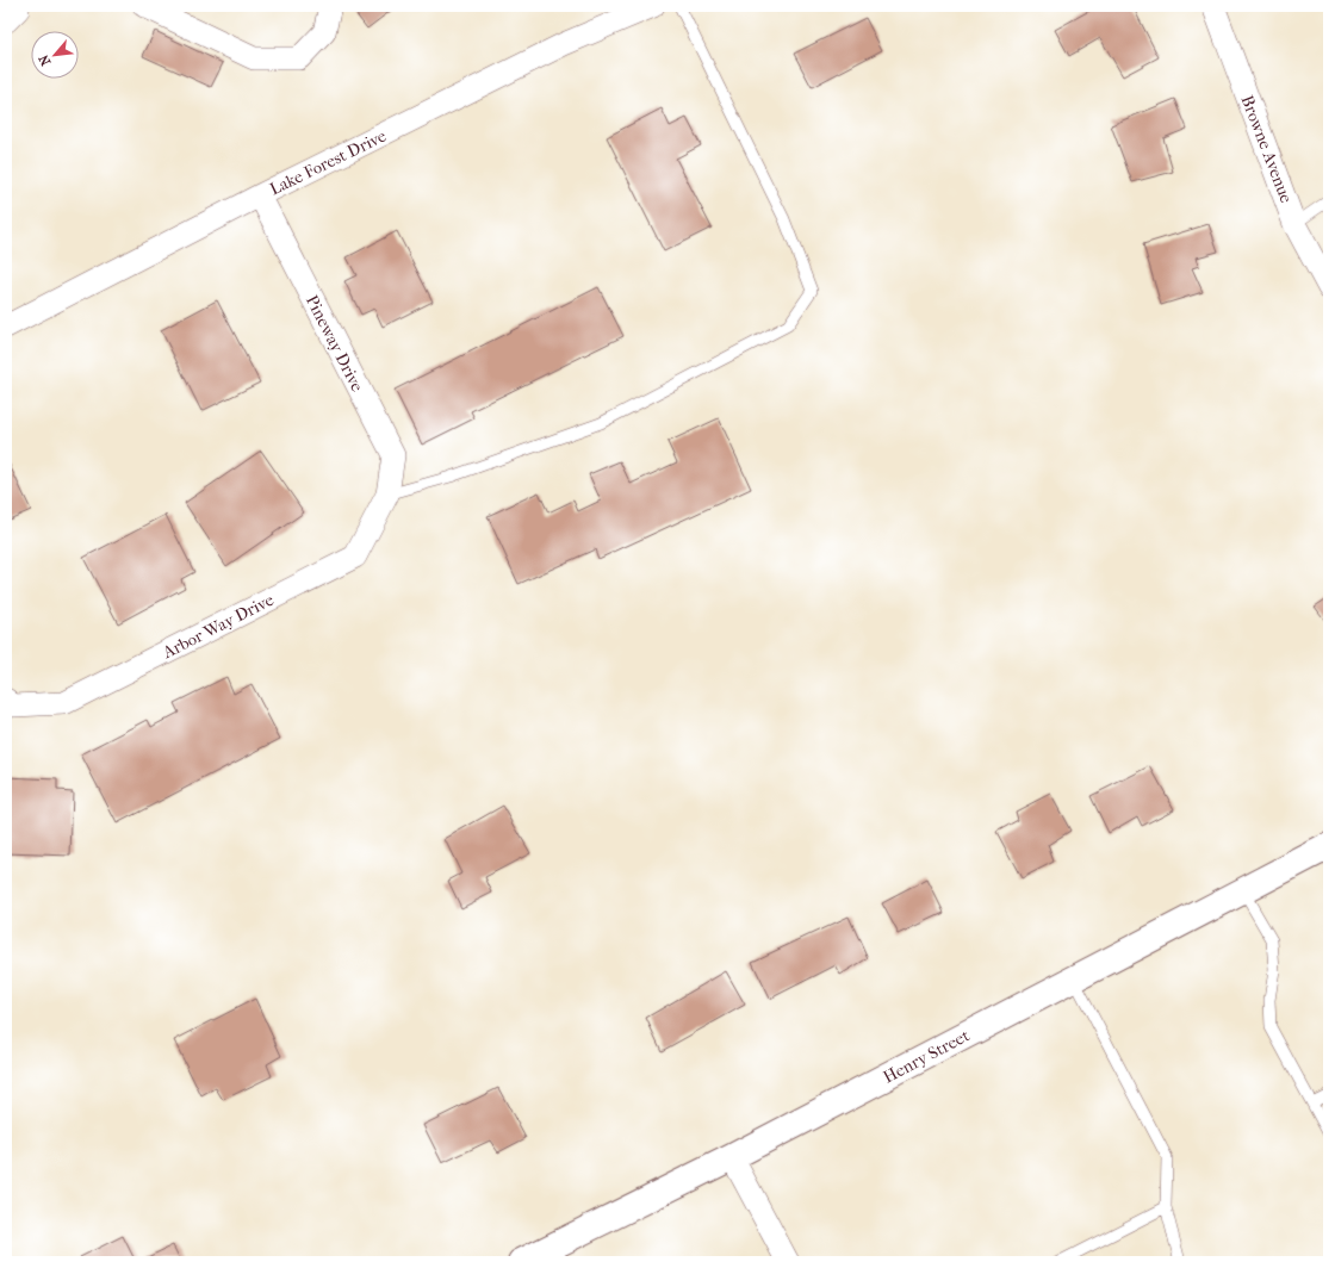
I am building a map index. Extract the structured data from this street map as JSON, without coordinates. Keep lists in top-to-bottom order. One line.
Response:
{"streets":{"street":["Browne Avenue","Lake Forest Drive","Pineway Drive","Arbor Way Drive","Henry Street"]},"crossings":[["Lake Forest Drive","Pineway Drive"],["Pineway Drive","Arbor Way Drive"]],"north":"bottom left"}
